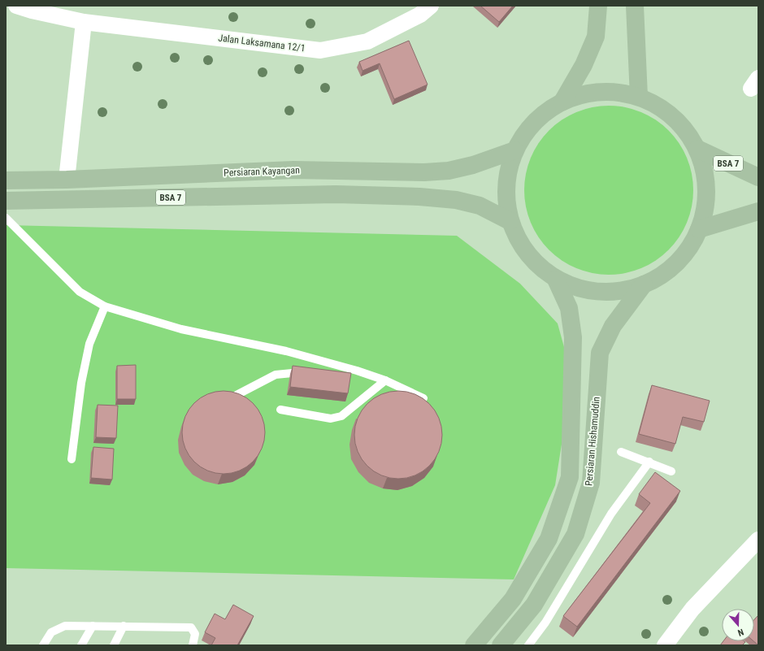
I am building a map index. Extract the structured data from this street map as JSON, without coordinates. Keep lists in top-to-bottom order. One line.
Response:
{"streets":{"main road":["BSA 7","Persiaran Kayangan","Persiaran Hishamuddin"],"street":["Jalan Laksamana 12/1"]},"north":"bottom"}
